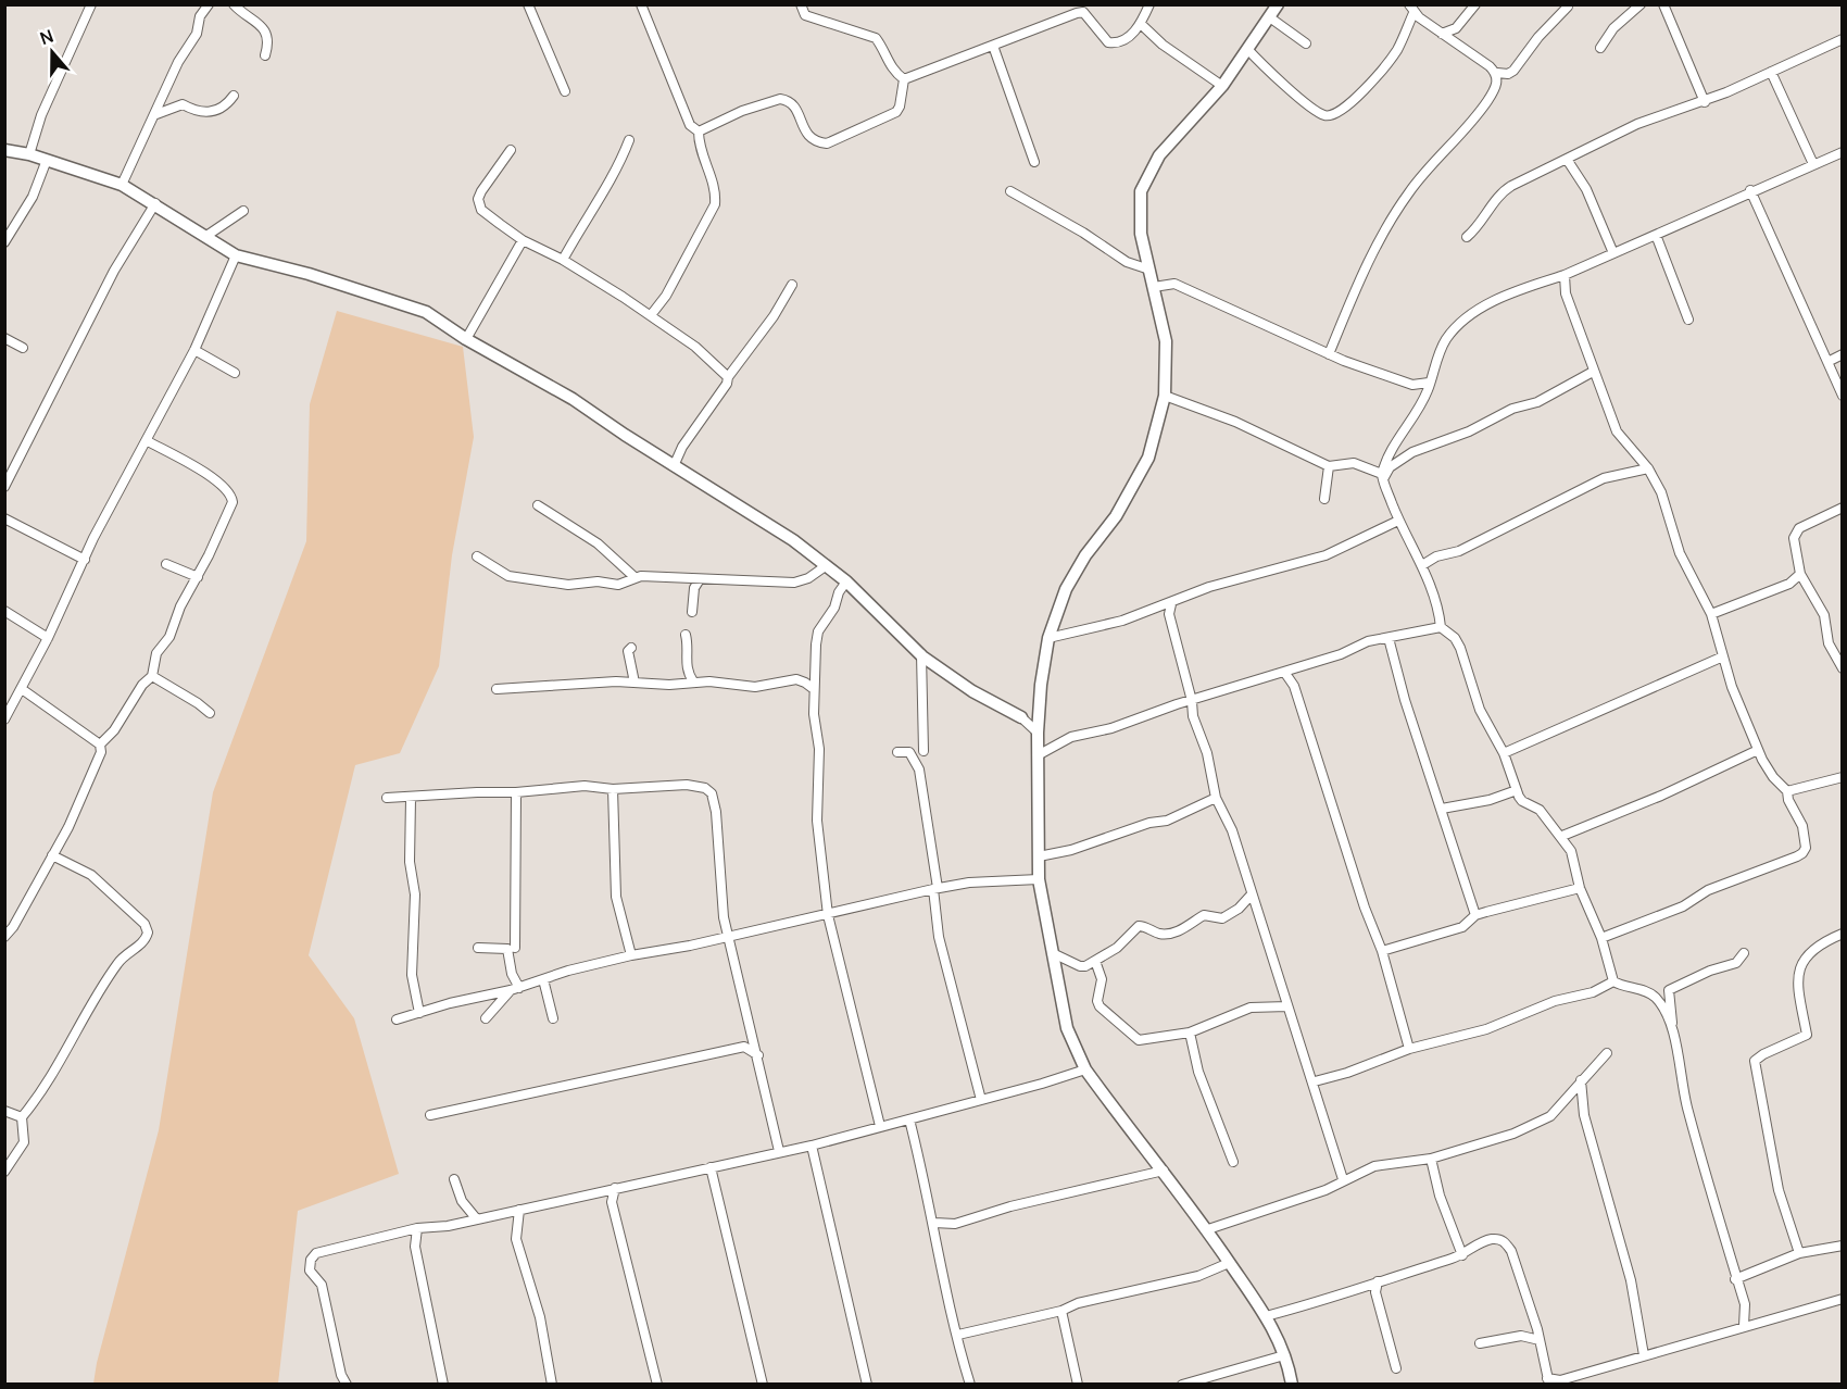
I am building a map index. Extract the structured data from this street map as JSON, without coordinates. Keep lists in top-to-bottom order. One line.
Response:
{"north":"top"}
